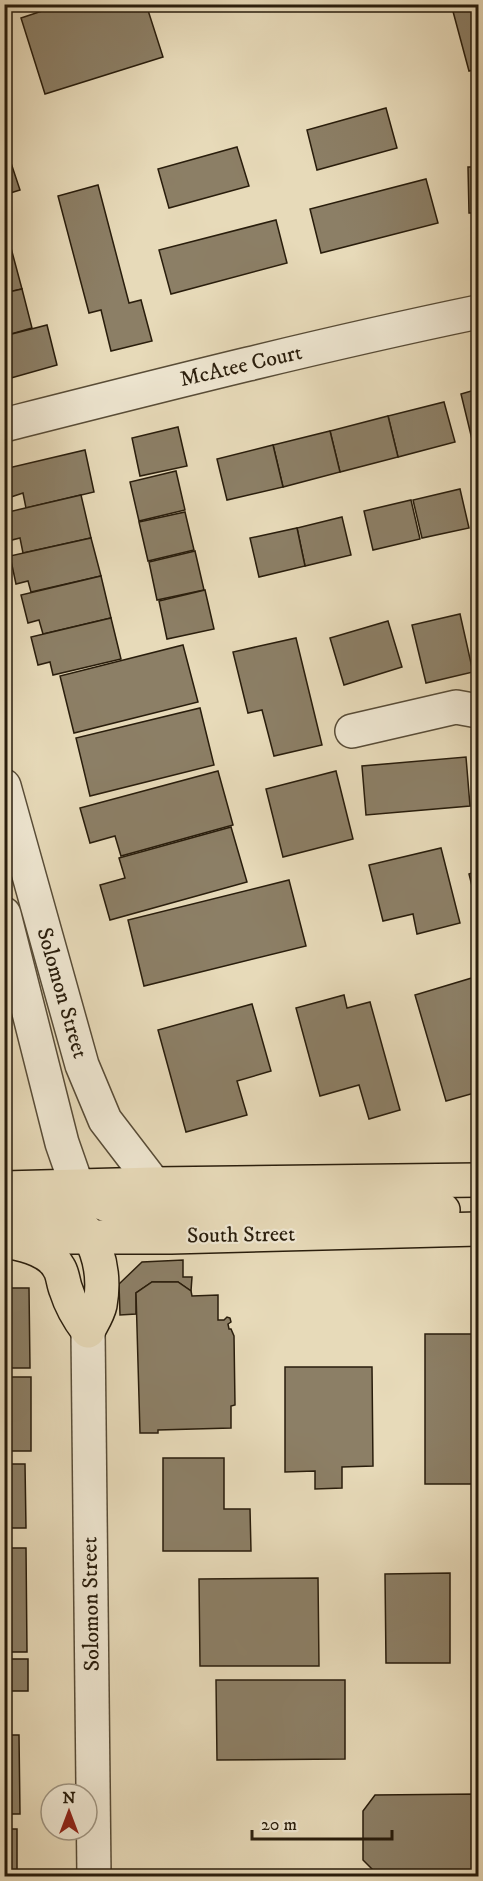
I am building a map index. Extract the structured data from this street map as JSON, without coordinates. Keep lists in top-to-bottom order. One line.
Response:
{"streets":{"main road":["South Street"],"street":["McAtee Court","Solomon Street"]},"scale_bar":"20 m","north":"top"}
